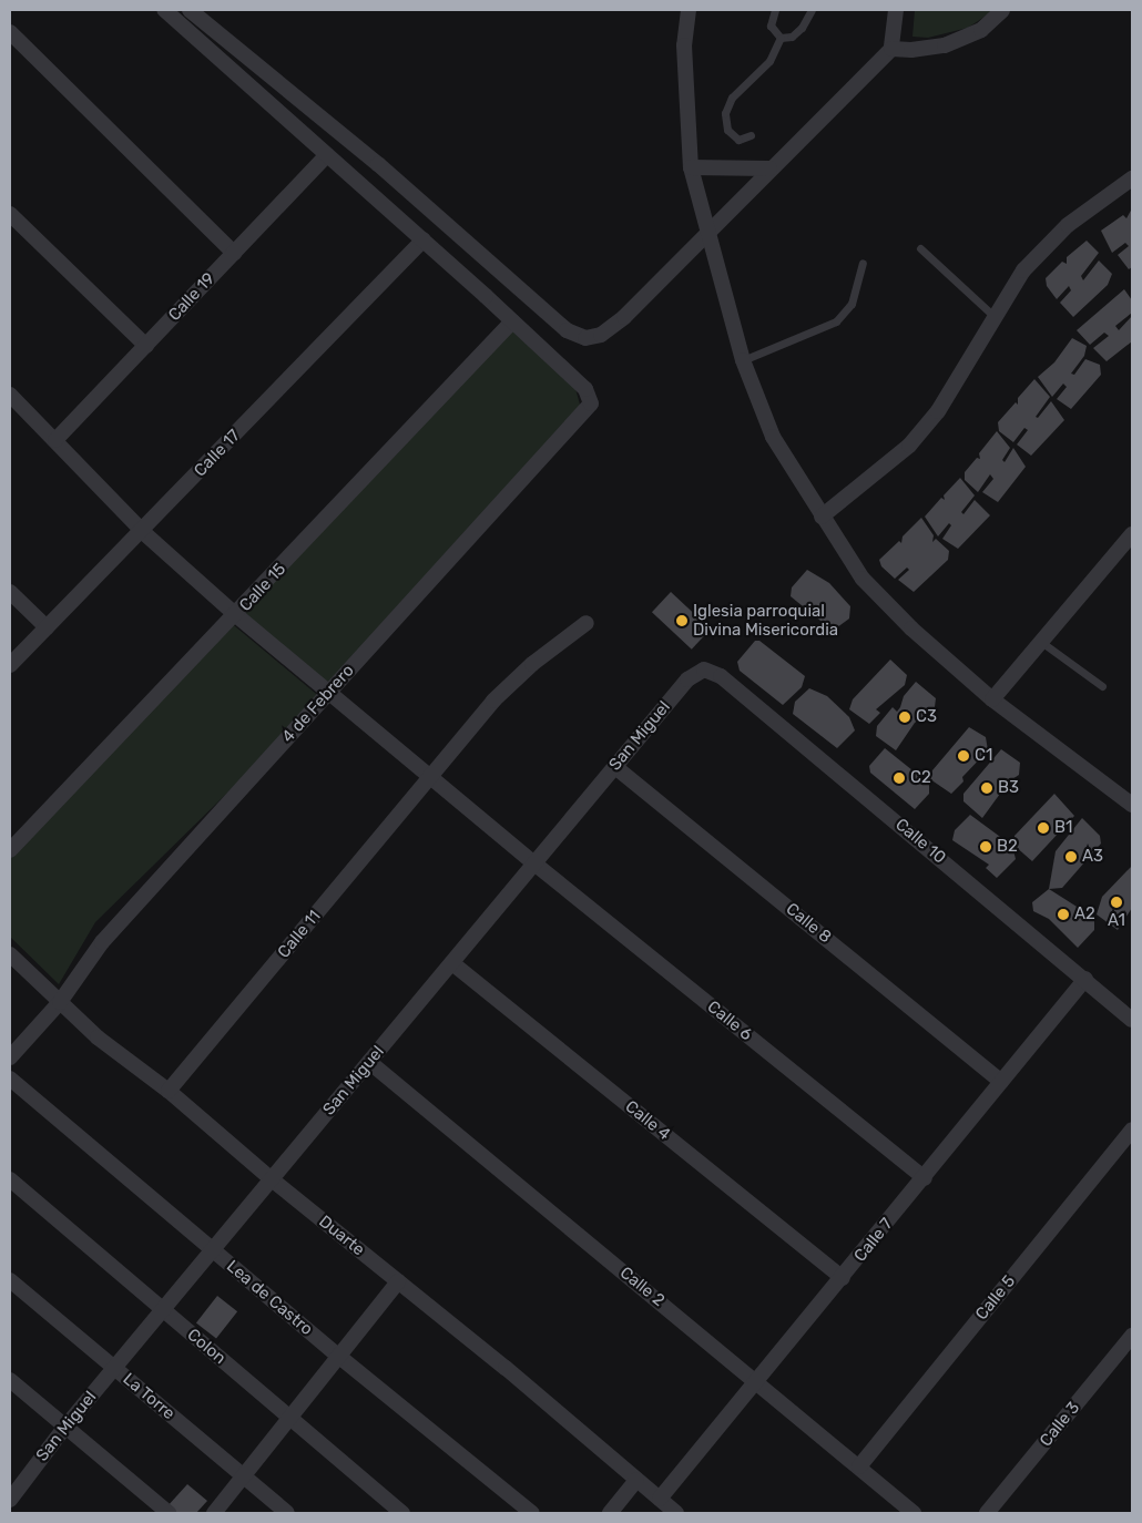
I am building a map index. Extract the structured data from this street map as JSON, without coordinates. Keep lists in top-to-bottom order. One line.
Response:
{"streets":{"street":["Calle 19","Calle 17","Calle 15","4 de Febrero","San Miguel","Calle 10","Calle 8","Calle 11","Calle 6","Calle 4","Duarte","Calle 7","Calle 2","Lea de Castro","Calle 5","Colon","La Torre","Calle 3"]},"crossings":[["Calle 19","Calle 6"],["Calle 17","Calle 6"],["Calle 15","4 de Febrero"],["Calle 15","Calle 6"],["4 de Febrero","Calle 6"],["4 de Febrero","Duarte"],["San Miguel","Calle 10"],["San Miguel","Calle 8"],["San Miguel","Calle 6"],["San Miguel","Calle 4"],["San Miguel","Duarte"],["San Miguel","Calle 2"],["San Miguel","Lea de Castro"],["San Miguel","Colon"],["San Miguel","La Torre"],["Calle 10","Calle 7"],["Calle 8","Calle 7"],["Calle 11","Calle 6"],["Calle 11","Duarte"],["Calle 6","Calle 7"],["Calle 4","Calle 7"],["Duarte","Calle 7"],["Calle 7","Calle 2"],["Calle 2","Calle 5"]],"places":["Iglesia parroquial Divina Misericordia","C3","C1","C2","B3","B1","B2","A3","A1","A2"]}
